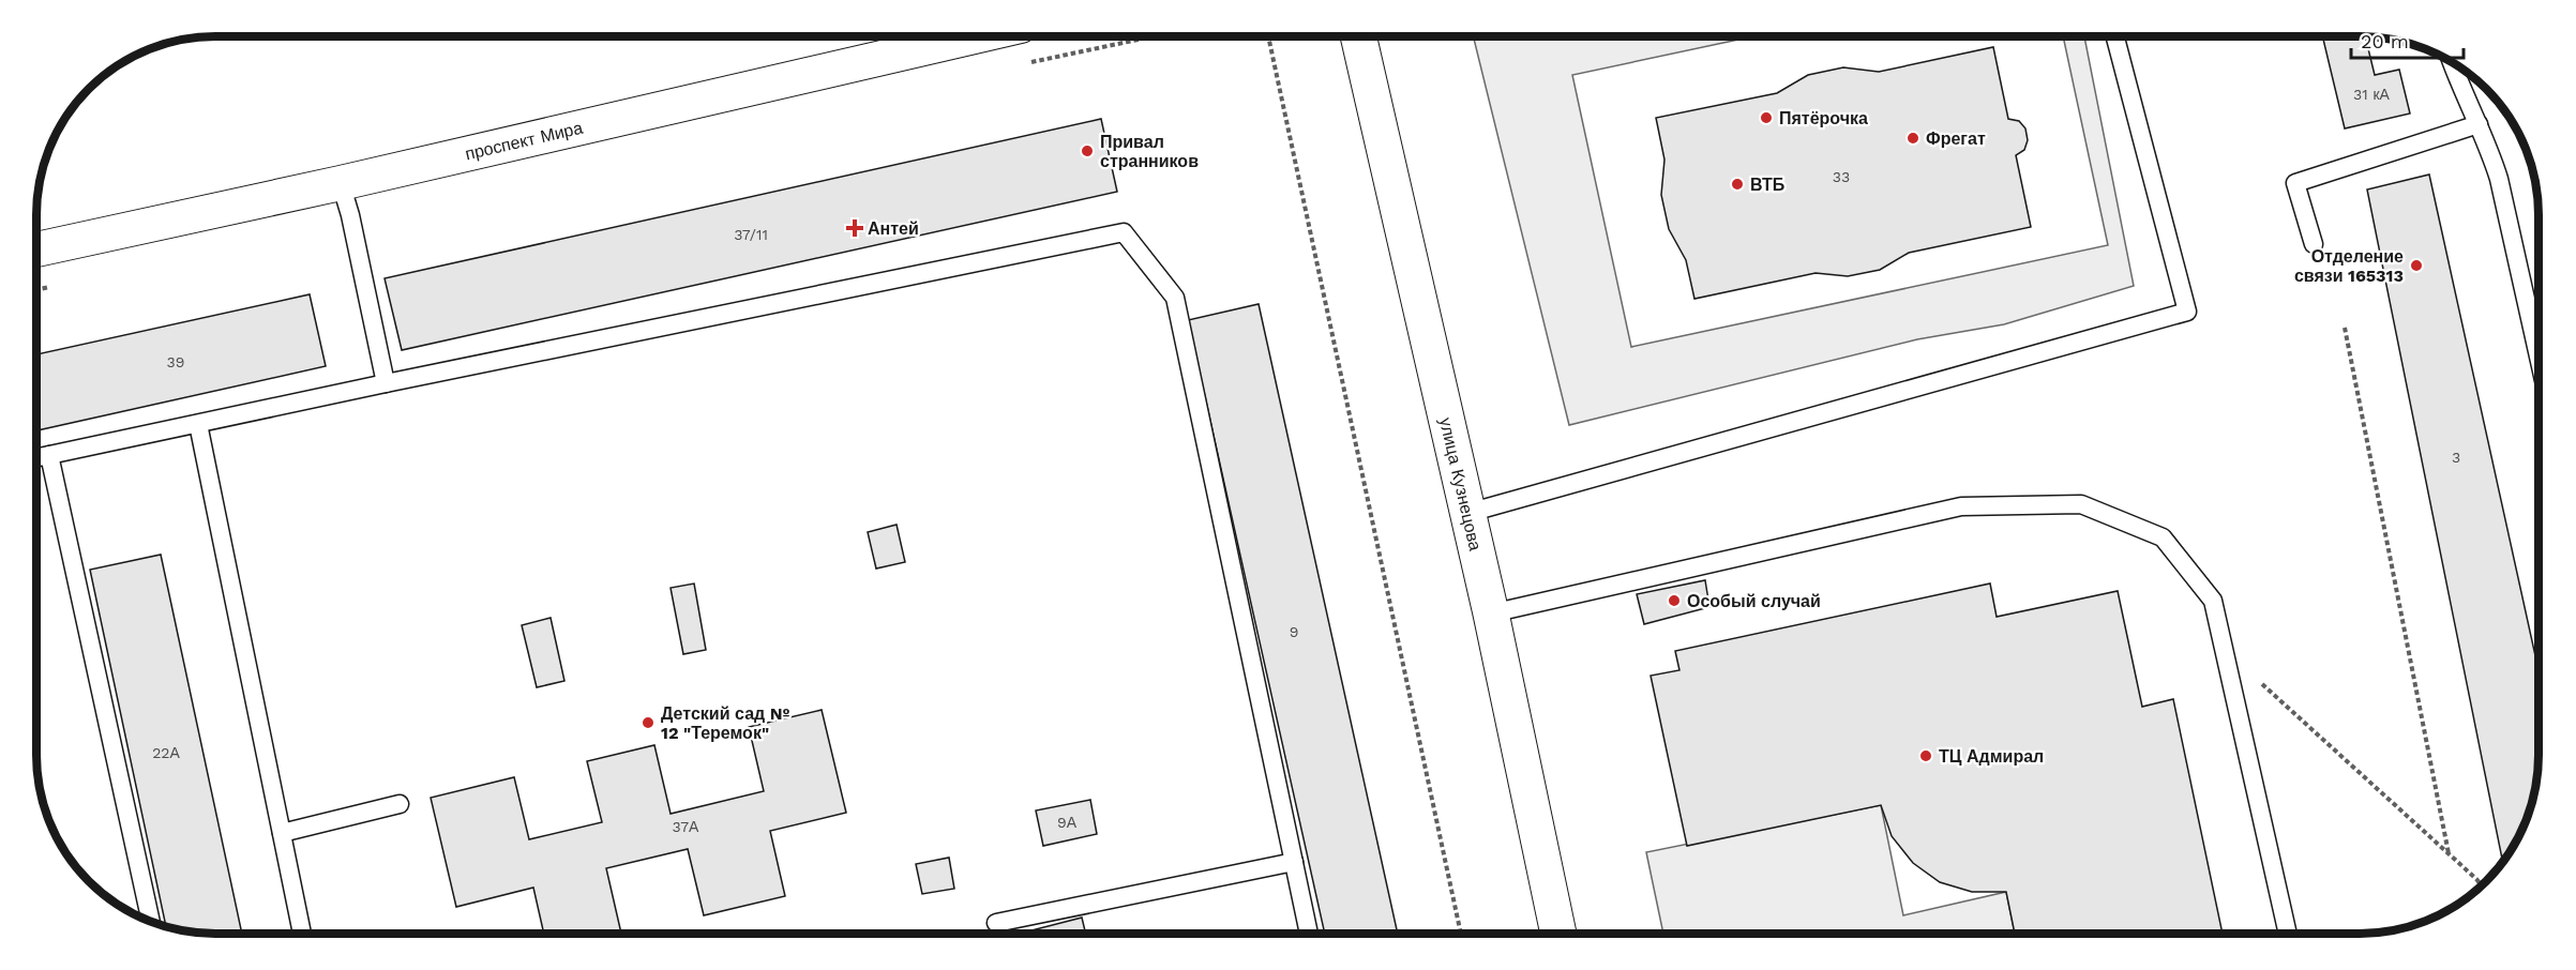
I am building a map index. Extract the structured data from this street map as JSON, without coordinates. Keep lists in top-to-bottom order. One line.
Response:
{"streets":{"street":["проспект Мира","улица Кузнецова"]},"places":{"other":["Пятёрочка","Фрегат","Привал странников","ВТБ","Отделение связи 165313","Особый случай","Детский сад № 12 \"Теремок\"","ТЦ Адмирал"],"health":["Антей"]},"house_numbers":["31 кА","33","37/11","39","3","9","22А","9А","37А"],"scale_bar":"20 m"}
